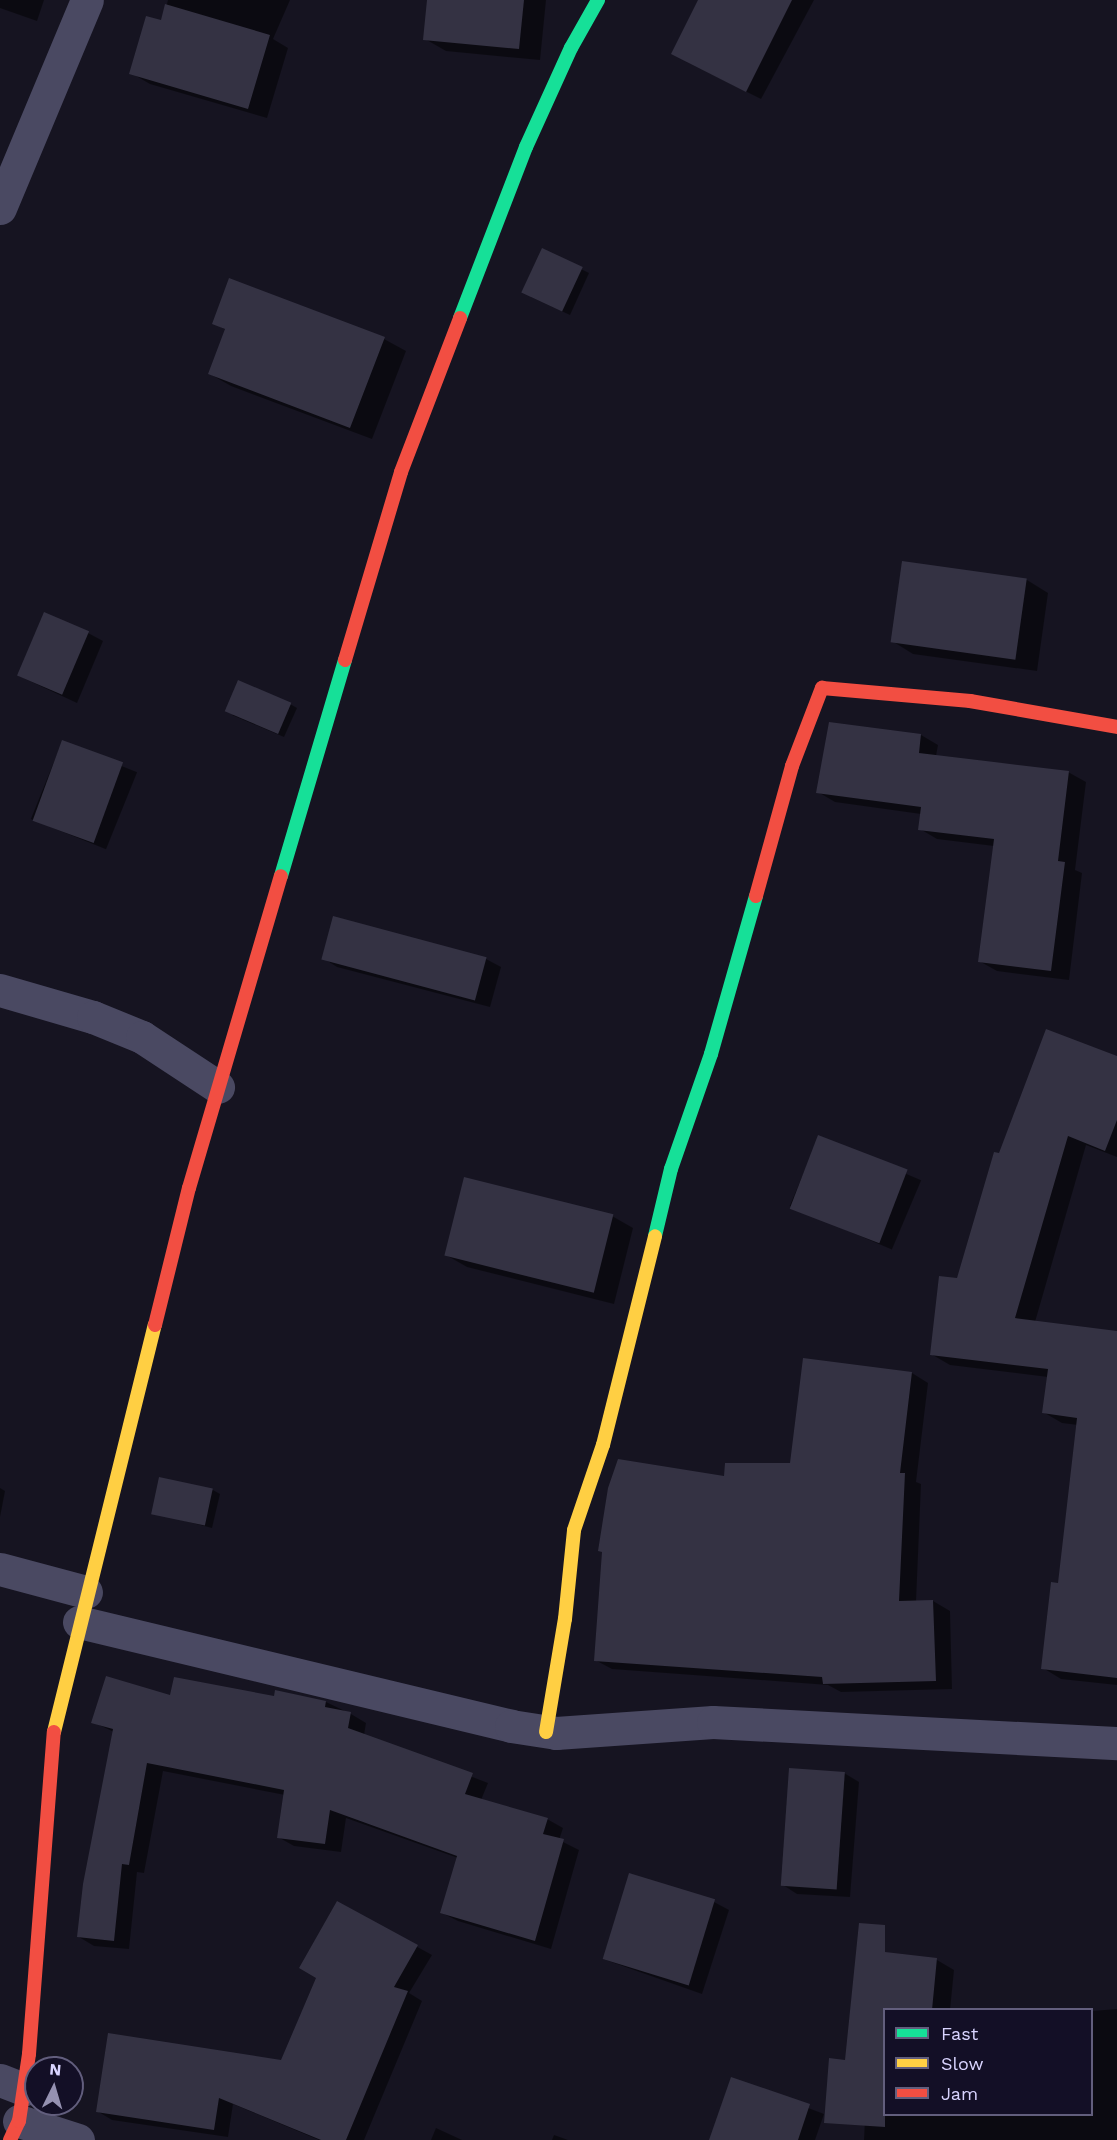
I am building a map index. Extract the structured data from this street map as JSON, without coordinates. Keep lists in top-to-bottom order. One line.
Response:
{"legend":["Fast","Slow","Jam"],"north":"top"}
